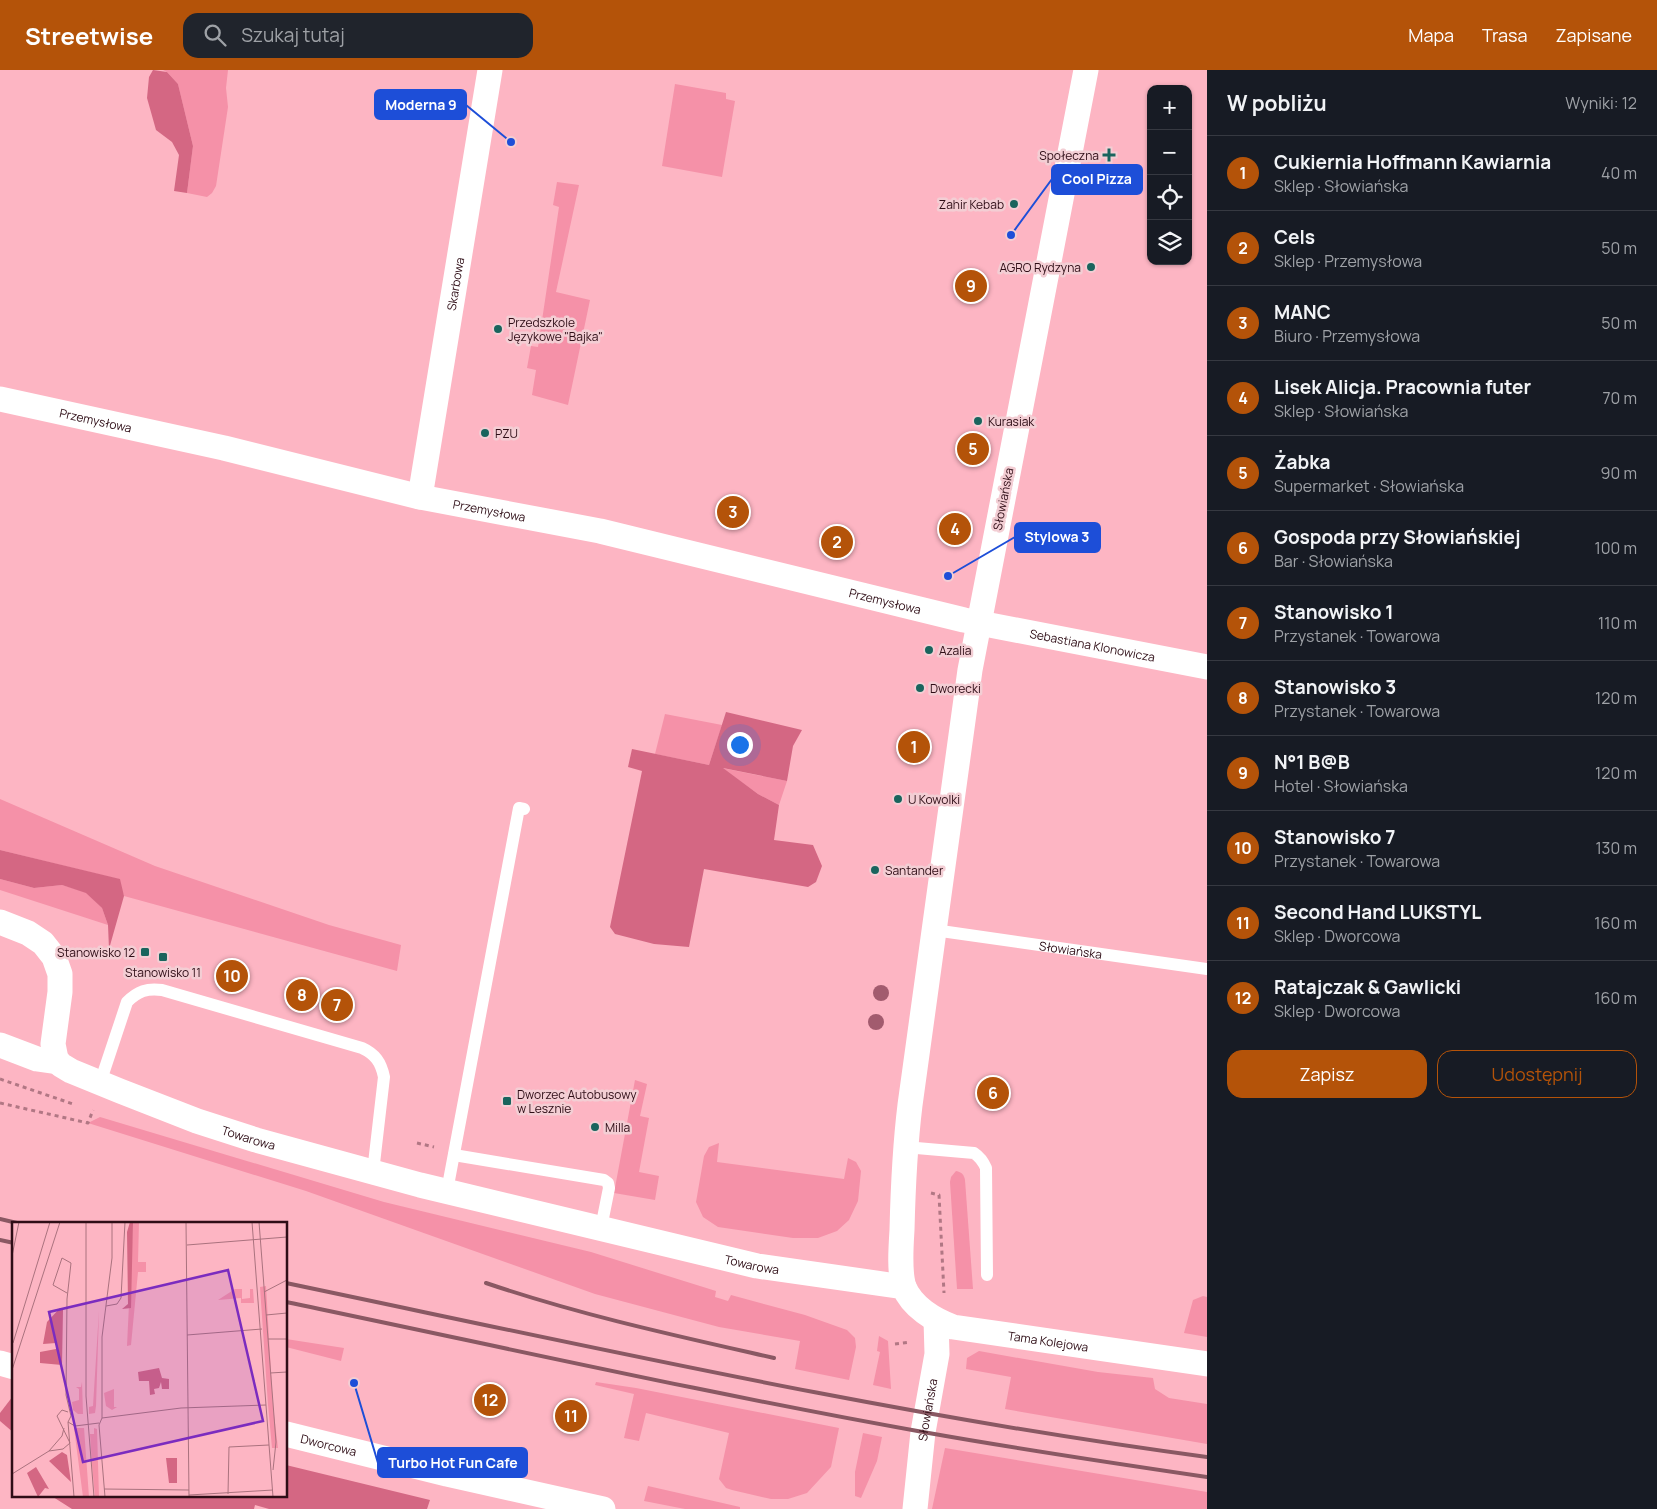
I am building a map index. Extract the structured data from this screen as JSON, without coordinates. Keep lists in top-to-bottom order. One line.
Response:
{"streets":{"street":["Skarbowa","Przemysłowa","Słowiańska","Sebastiana Klonowicza","Towarowa","Tama Kolejowa","Dworcowa"]},"crossings":[["Skarbowa","Przemysłowa"],["Przemysłowa","Słowiańska"],["Przemysłowa","Sebastiana Klonowicza"],["Słowiańska","Sebastiana Klonowicza"],["Słowiańska","Towarowa"],["Słowiańska","Tama Kolejowa"],["Towarowa","Tama Kolejowa"]],"places":{"other":["Moderna 9","Zahir Kebab","Cool Pizza","AGRO Rydzyna","Przedszkole Językowe \"Bajka\"","Kurasiak","PZU","Stylowa 3","Azalia","Dworecki","U Kowolki","Santander","Milla","Turbo Hot Fun Cafe"],"health":["Społeczna"],"transit":["Stanowisko 12","Stanowisko 11","Dworzec Autobusowy w Lesznie"]},"page":{"header":"Streetwise","search":"Szukaj tutaj","nav":["Mapa","Trasa","Zapisane"],"heading":["W pobliżu","Wyniki: 12"],"map_buttons":["+","−"],"list":[{"mark":"1","name":"Cukiernia Hoffmann Kawiarnia","note":"Sklep · Słowiańska","value":"40 m"},{"mark":"2","name":"Cels","note":"Sklep · Przemysłowa","value":"50 m"},{"mark":"3","name":"MANC","note":"Biuro · Przemysłowa","value":"50 m"},{"mark":"4","name":"Lisek Alicja. Pracownia futer","note":"Sklep · Słowiańska","value":"70 m"},{"mark":"5","name":"Żabka","note":"Supermarket · Słowiańska","value":"90 m"},{"mark":"6","name":"Gospoda przy Słowiańskiej","note":"Bar · Słowiańska","value":"100 m"},{"mark":"7","name":"Stanowisko 1","note":"Przystanek · Towarowa","value":"110 m"},{"mark":"8","name":"Stanowisko 3","note":"Przystanek · Towarowa","value":"120 m"},{"mark":"9","name":"N°1 B@B","note":"Hotel · Słowiańska","value":"120 m"},{"mark":"10","name":"Stanowisko 7","note":"Przystanek · Towarowa","value":"130 m"},{"mark":"11","name":"Second Hand LUKSTYL","note":"Sklep · Dworcowa","value":"160 m"},{"mark":"12","name":"Ratajczak & Gawlicki","note":"Sklep · Dworcowa","value":"160 m"}],"pins":["9","5","3","4","2","1","10","8","7","6","12","11"],"buttons":["Zapisz","Udostępnij"]}}
